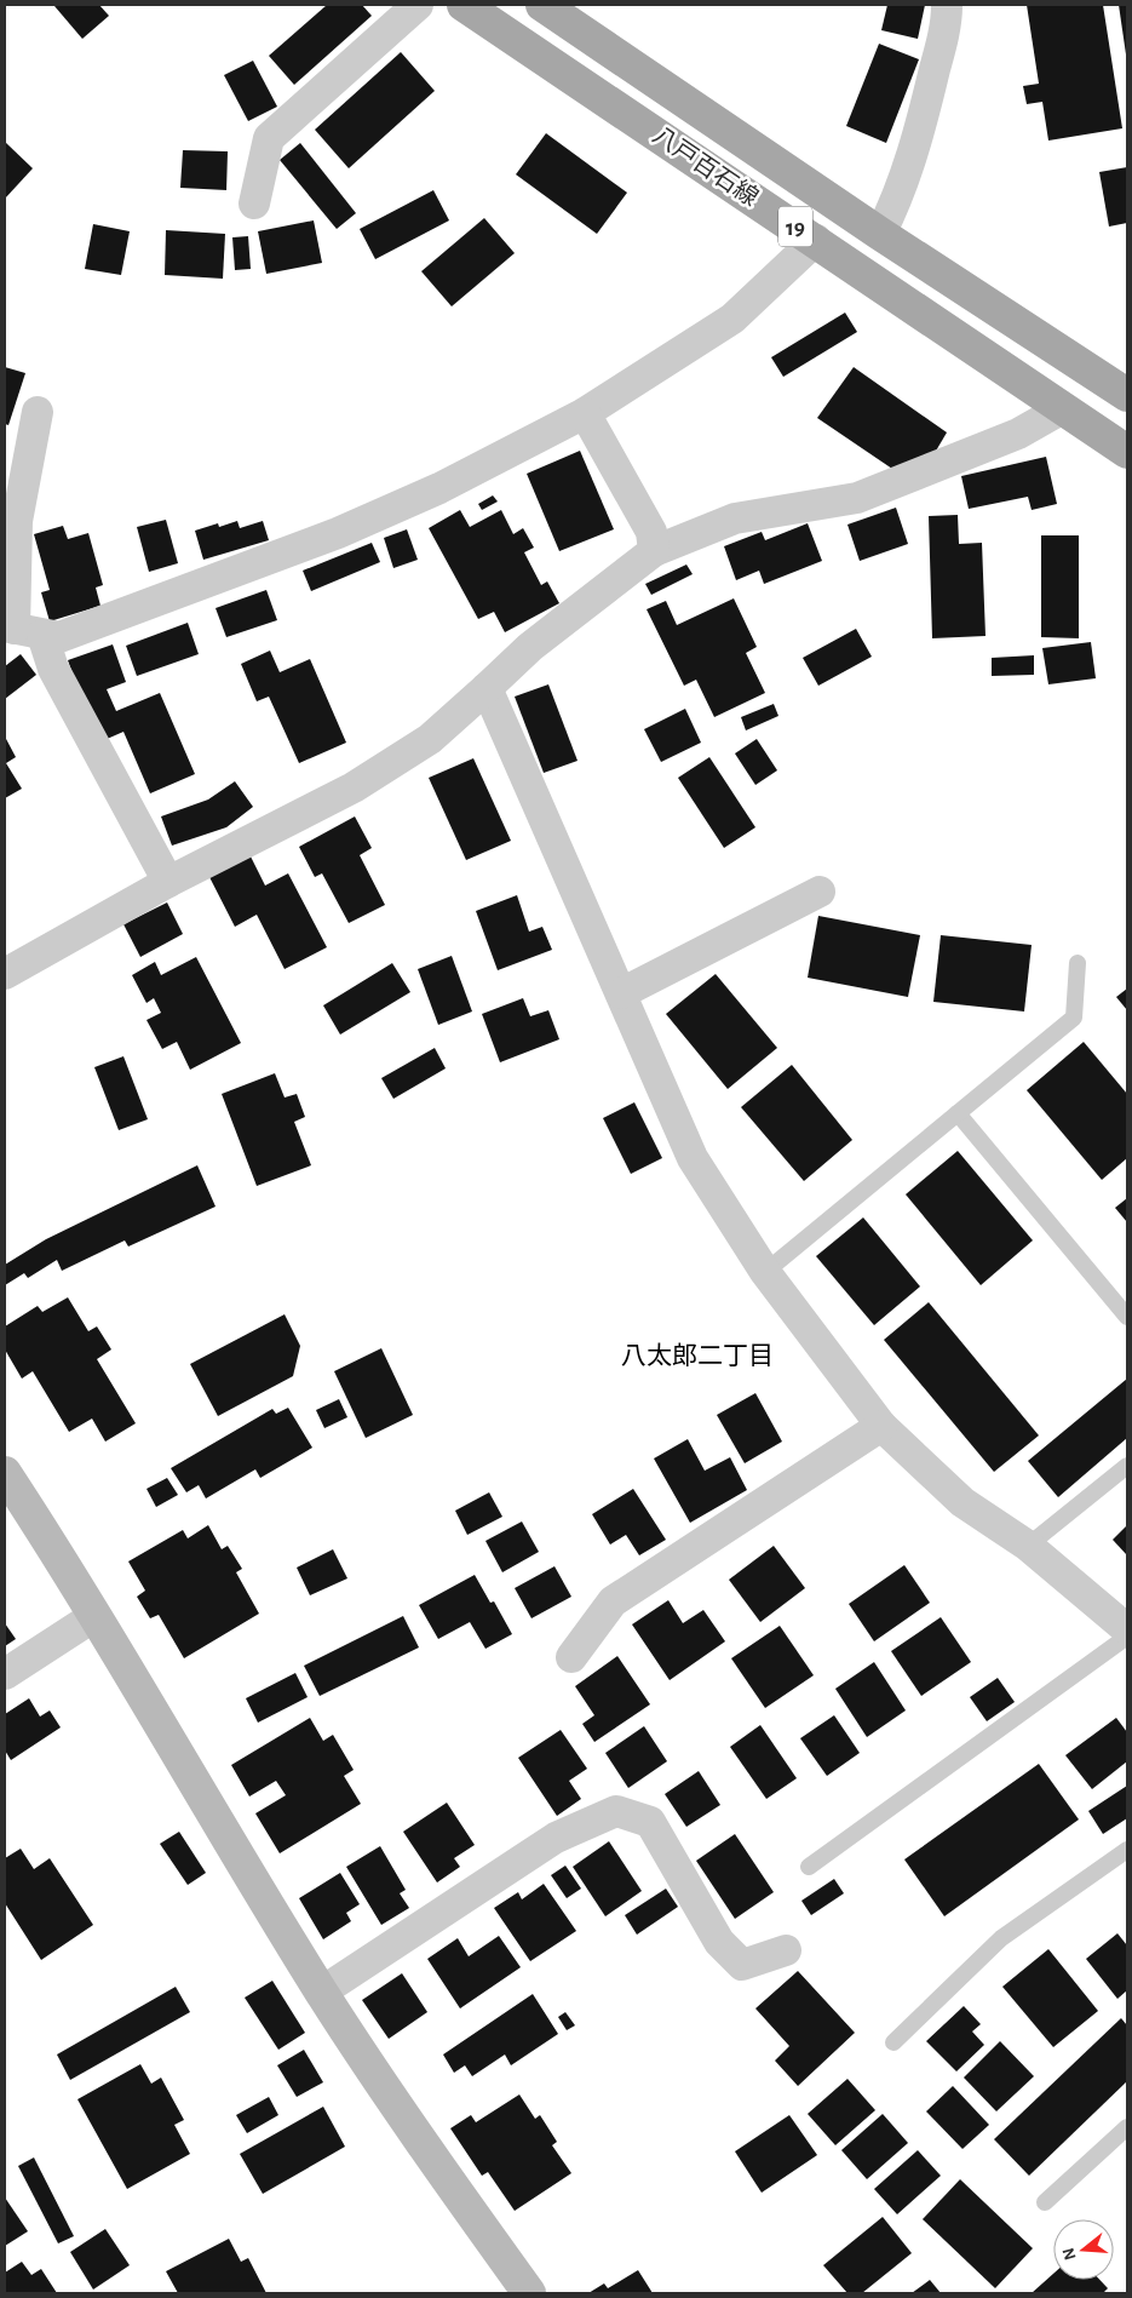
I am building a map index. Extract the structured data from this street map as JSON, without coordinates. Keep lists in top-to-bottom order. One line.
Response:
{"streets":{"main road":["八戸百石線","19"]},"districts":["八太郎二丁目"],"north":"left"}
